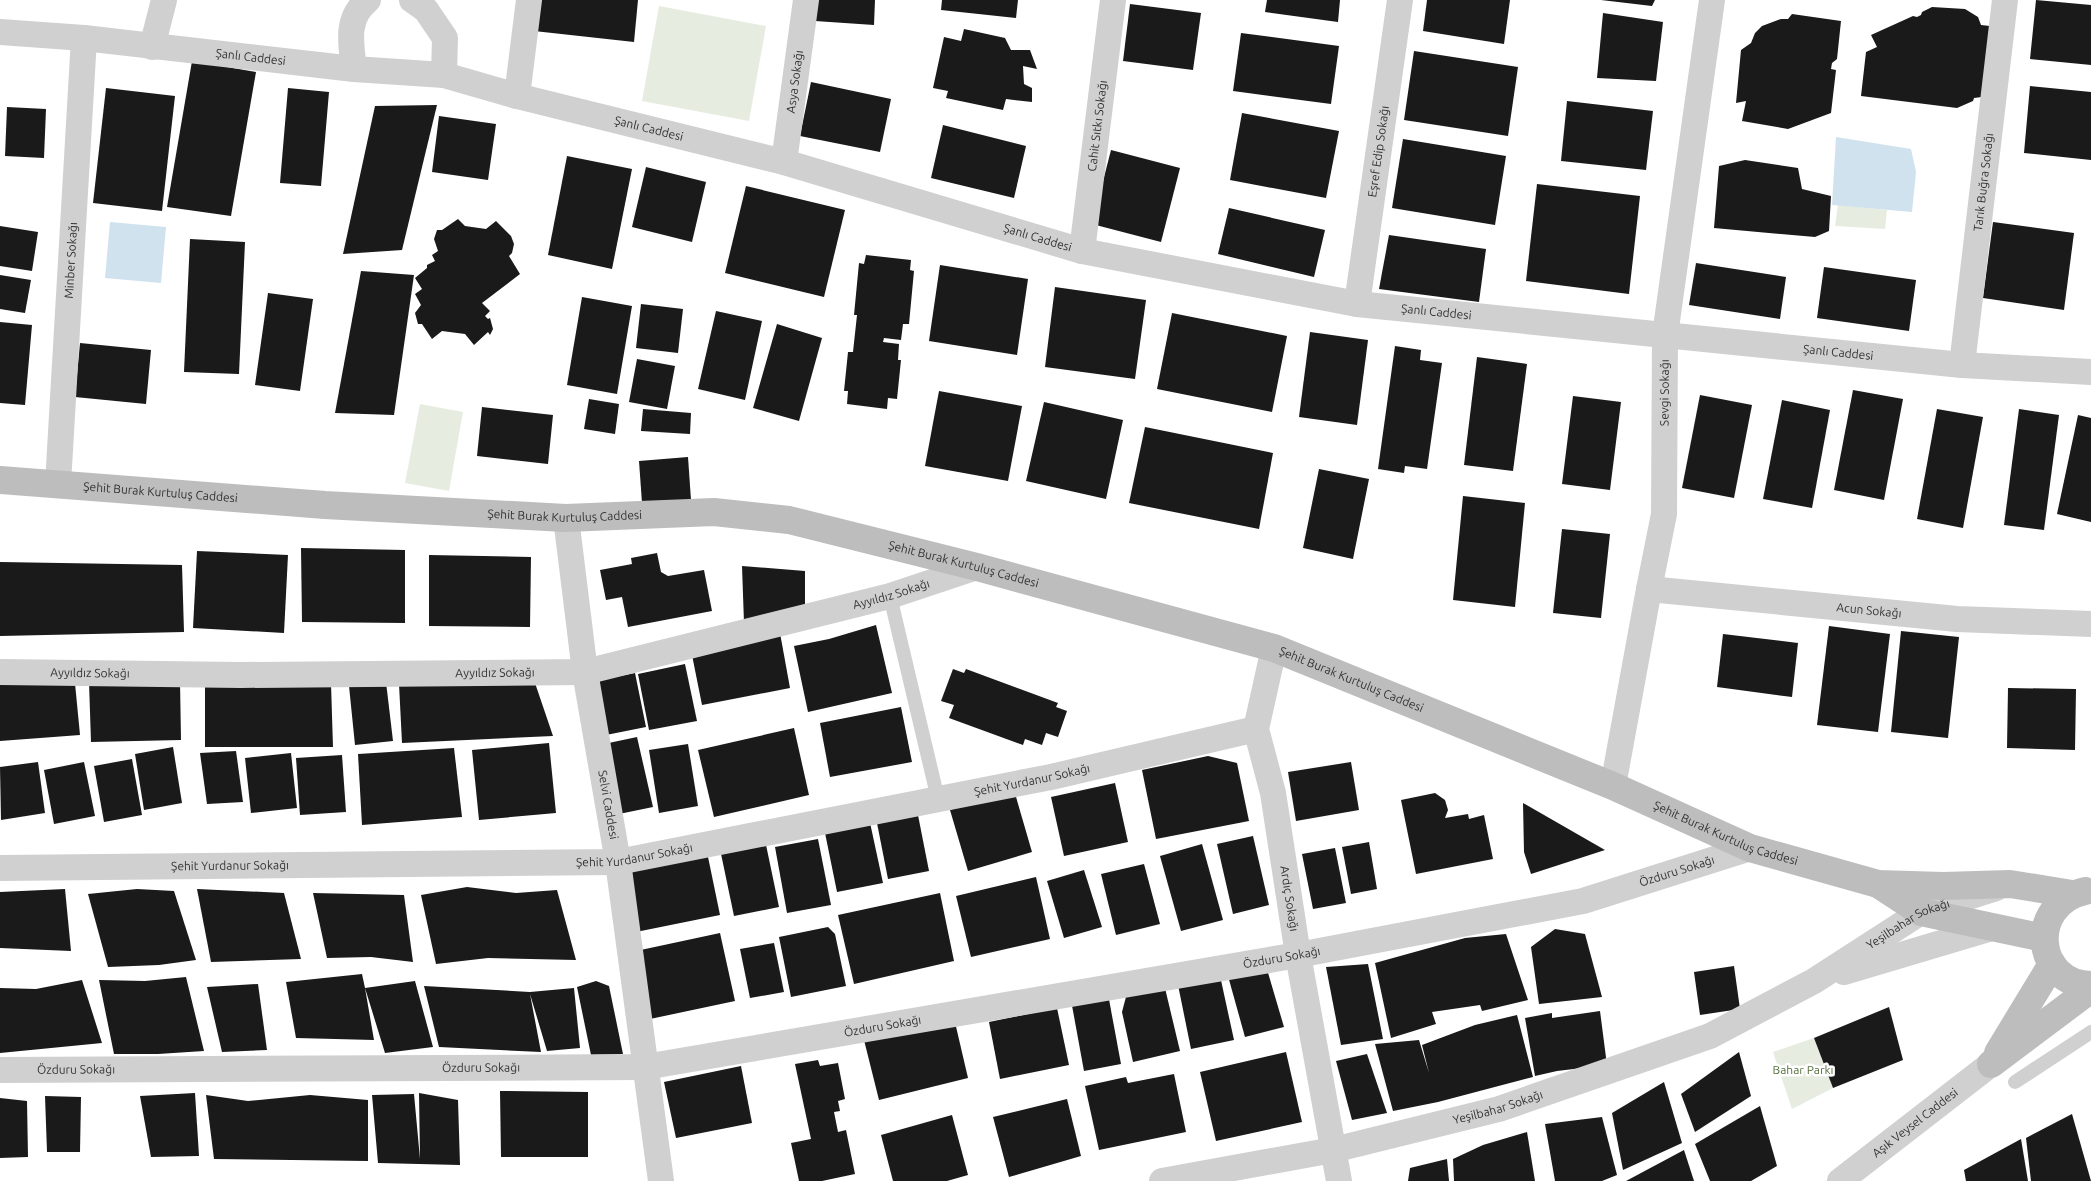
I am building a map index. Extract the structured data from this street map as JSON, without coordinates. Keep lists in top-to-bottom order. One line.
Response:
{"streets":{"street":["Şanlı Caddesi","Asya Sokağı","Cahit Sıtkı Sokağı","Eşref Edip Sokağı","Tarık Buğra Sokağı","Minber Sokağı","Sevgi Sokağı","Şehit Burak Kurtuluş Caddesi","Ayyıldız Sokağı","Acun Sokağı","Şehit Yurdanur Sokağı","Selvi Caddesi","Özduru Sokağı","Ardıç Sokağı","Yeşilbahar Sokağı","Aşık Veysel Caddesi"]},"crossings":[["Şanlı Caddesi","Asya Sokağı"],["Şanlı Caddesi","Cahit Sıtkı Sokağı"],["Şanlı Caddesi","Eşref Edip Sokağı"],["Şanlı Caddesi","Tarık Buğra Sokağı"],["Şanlı Caddesi","Minber Sokağı"],["Şanlı Caddesi","Sevgi Sokağı"],["Minber Sokağı","Şehit Burak Kurtuluş Caddesi"],["Sevgi Sokağı","Şehit Burak Kurtuluş Caddesi"],["Sevgi Sokağı","Acun Sokağı"],["Şehit Burak Kurtuluş Caddesi","Ayyıldız Sokağı"],["Şehit Burak Kurtuluş Caddesi","Selvi Caddesi"],["Şehit Burak Kurtuluş Caddesi","Özduru Sokağı"],["Şehit Burak Kurtuluş Caddesi","Ardıç Sokağı"],["Şehit Burak Kurtuluş Caddesi","Yeşilbahar Sokağı"],["Ayyıldız Sokağı","Selvi Caddesi"],["Şehit Yurdanur Sokağı","Selvi Caddesi"],["Şehit Yurdanur Sokağı","Ardıç Sokağı"],["Selvi Caddesi","Özduru Sokağı"],["Özduru Sokağı","Ardıç Sokağı"],["Ardıç Sokağı","Yeşilbahar Sokağı"]],"parks":["Bahar Parkı"]}
